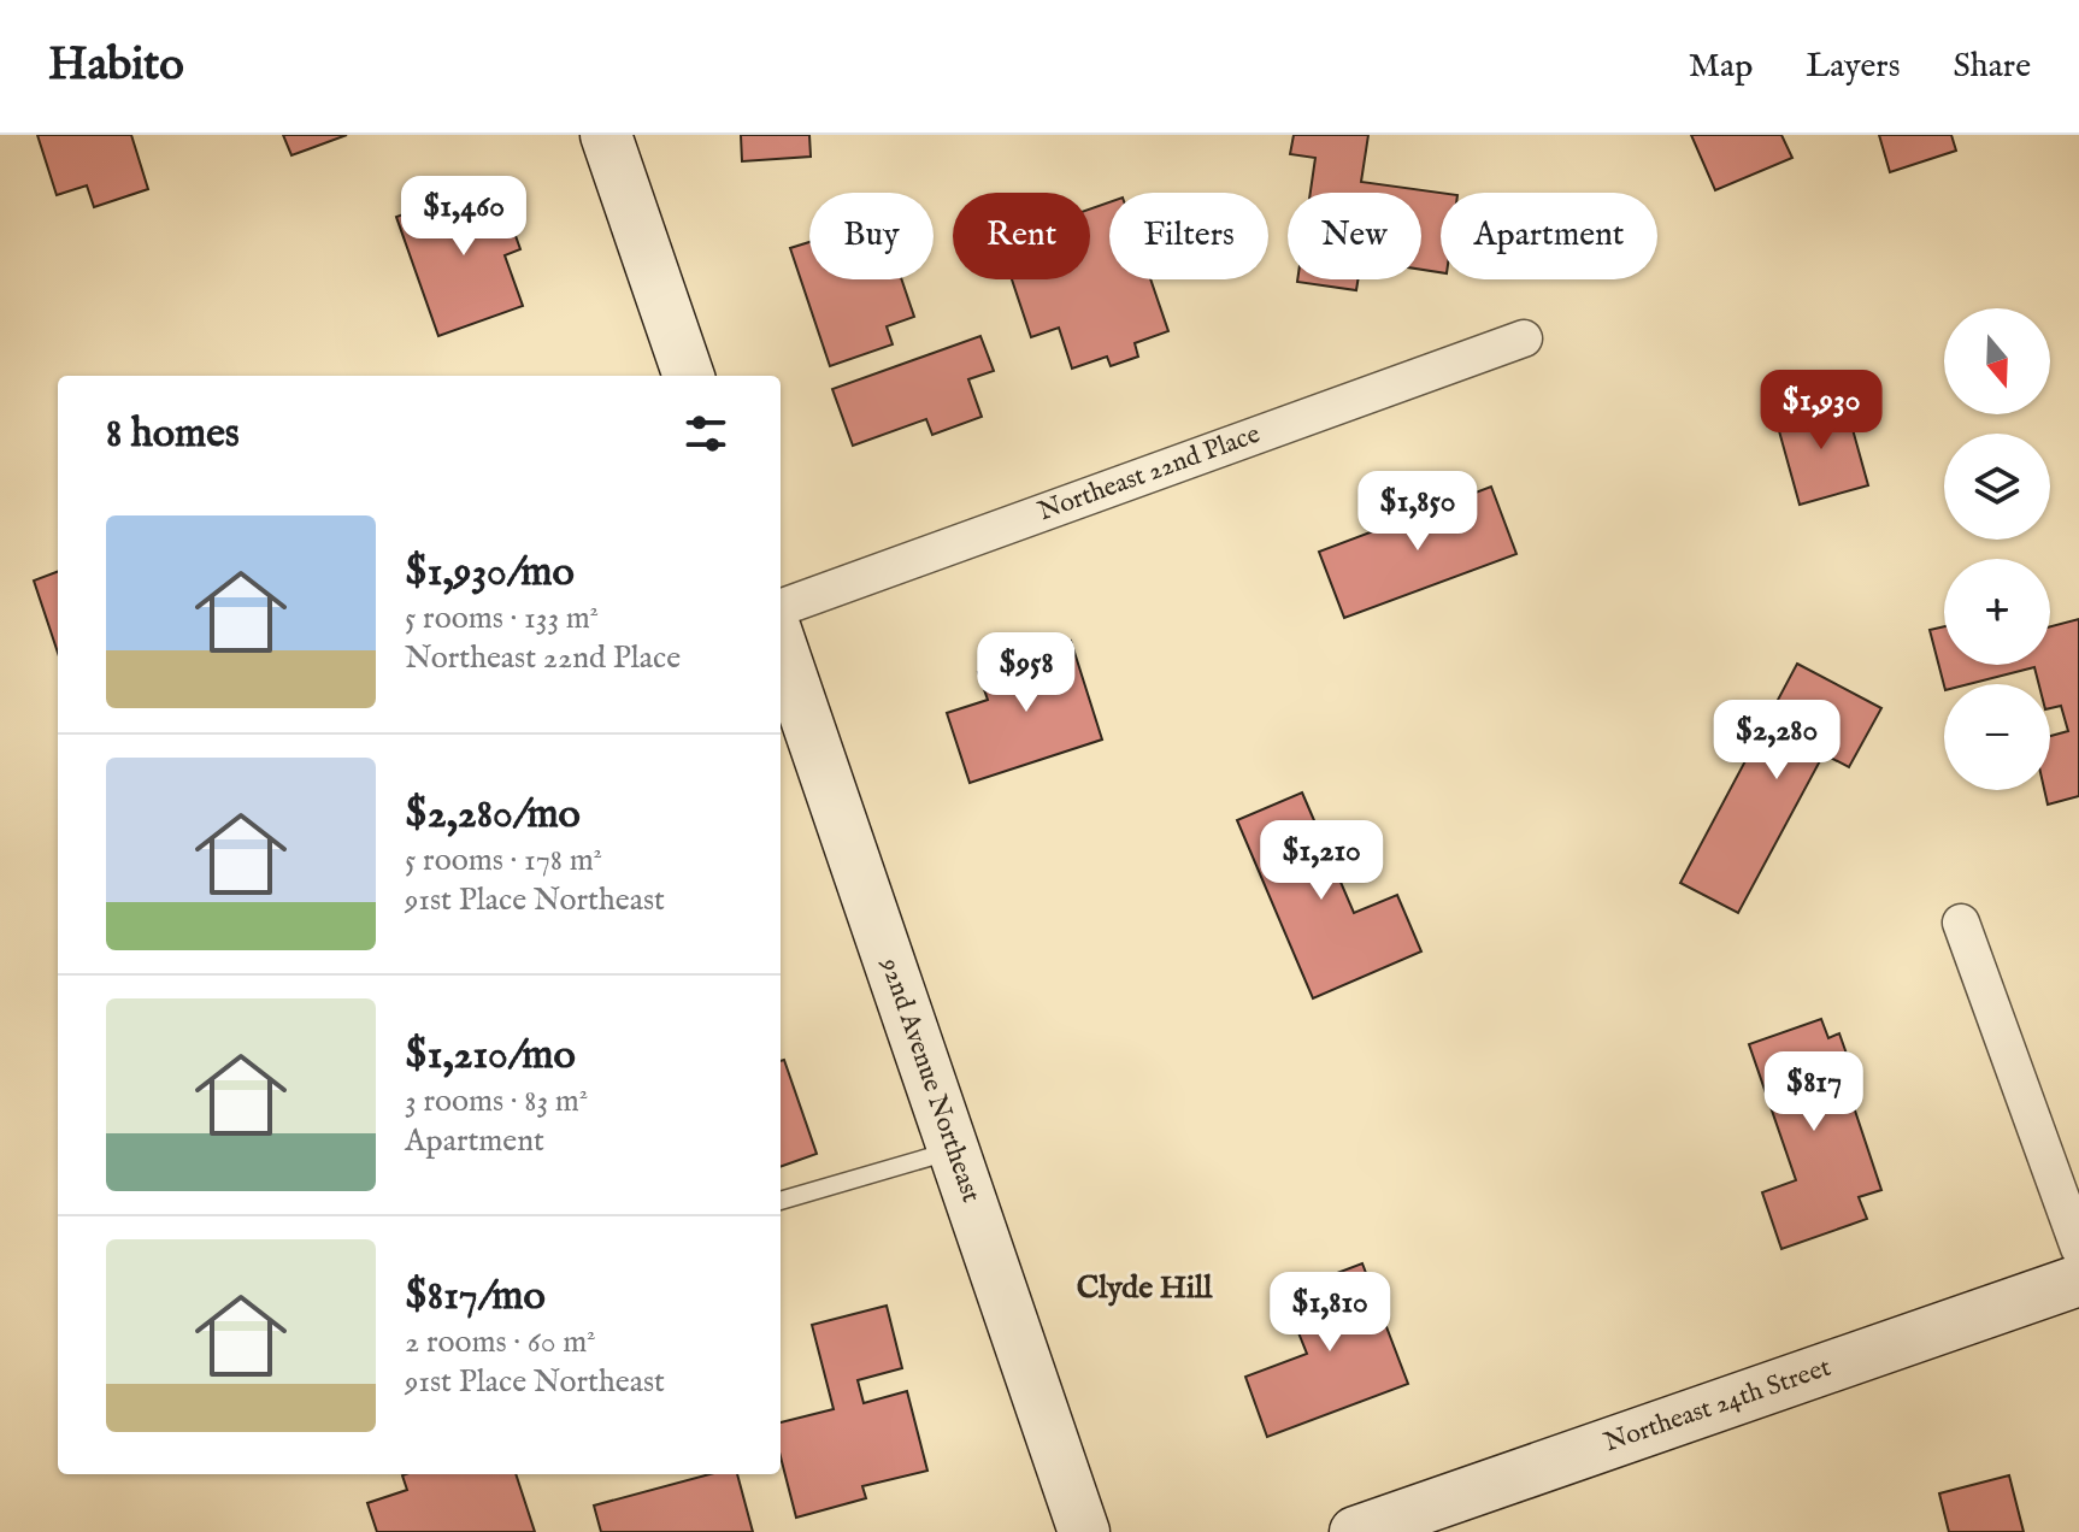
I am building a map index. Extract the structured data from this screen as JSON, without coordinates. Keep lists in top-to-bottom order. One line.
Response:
{"streets":{"main road":["92nd Avenue Northeast","Northeast 24th Street"],"street":["Northeast 22nd Place"]},"districts":["Clyde Hill"],"north":"bottom","page":{"header":"Habito","nav":["Map","Layers","Share"],"price":["$1,460","$1,930","$1,850","$958","$2,280","$1,210","$817","$1,810"],"chip":["Buy","Rent","Filters","New","Apartment"],"map_buttons":["+","−"],"heading":"8 homes","list":[{"name":"$1,930/mo","note":"5 rooms · 133 m² · Northeast 22nd Place"},{"name":"$2,280/mo","note":"5 rooms · 178 m² · 91st Place Northeast"},{"name":"$1,210/mo","note":"3 rooms · 83 m² · Apartment"},{"name":"$817/mo","note":"2 rooms · 60 m² · 91st Place Northeast"}]}}
